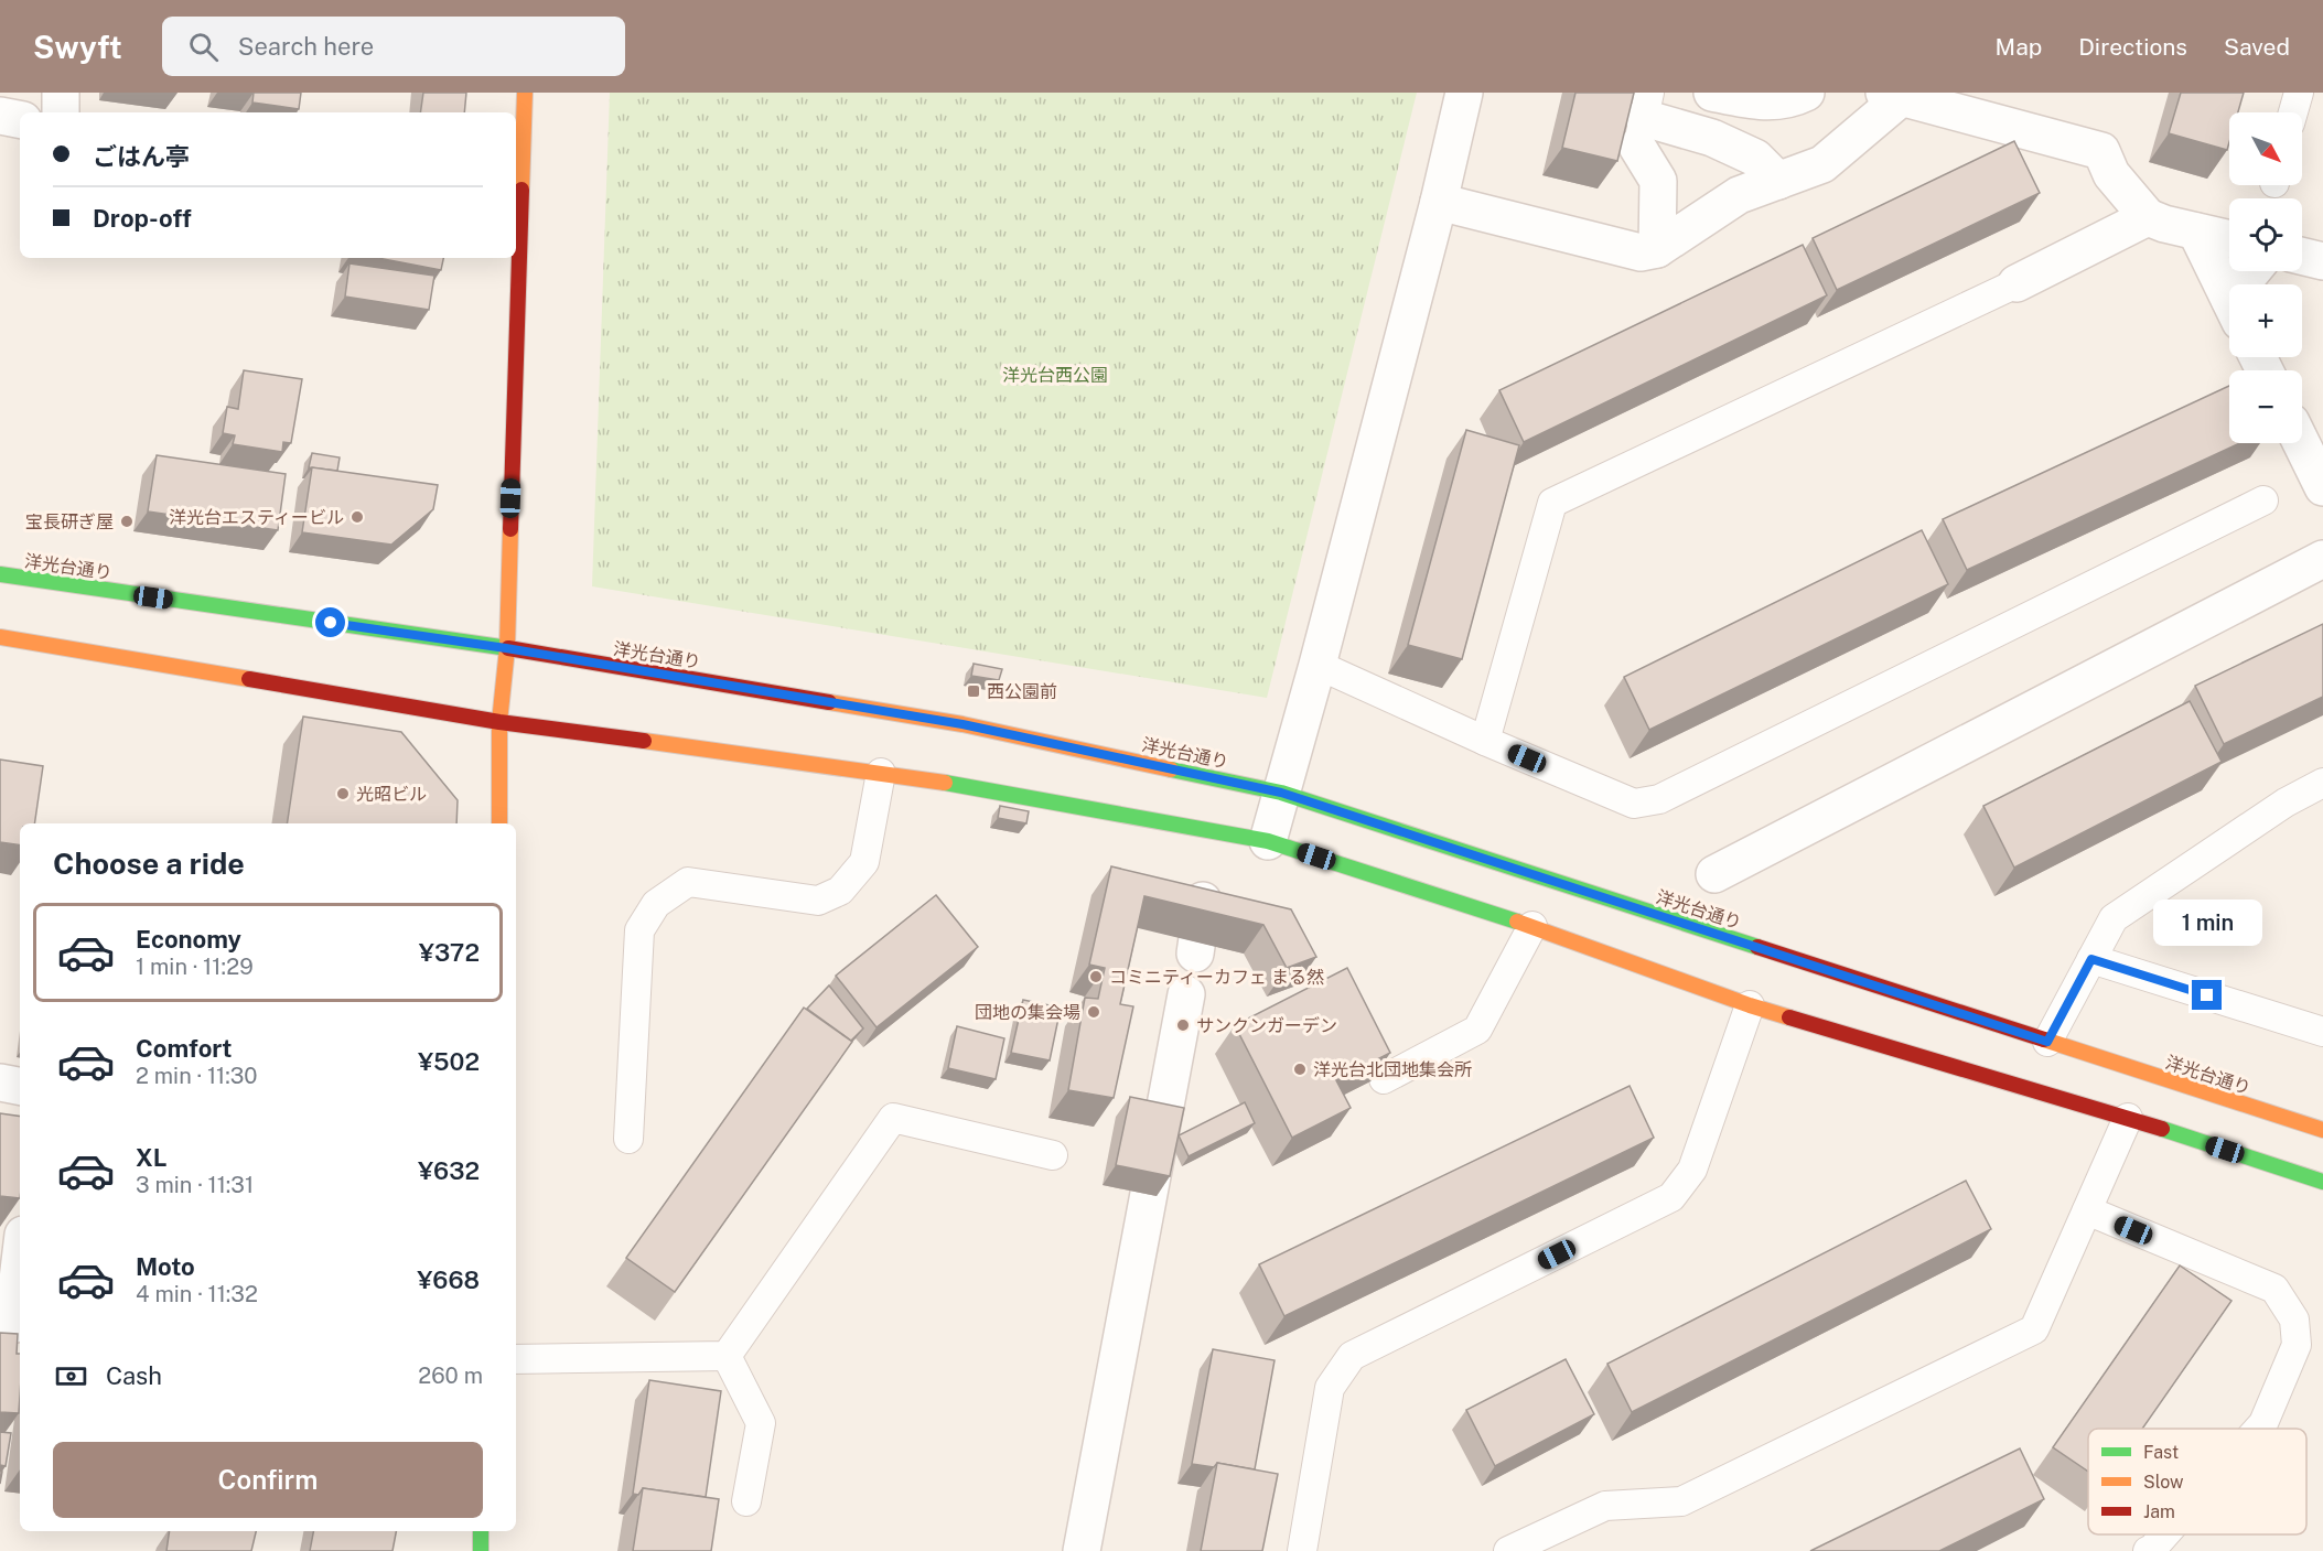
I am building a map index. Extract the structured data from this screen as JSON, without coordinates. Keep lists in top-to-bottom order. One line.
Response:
{"streets":{"street":["洋光台通り"]},"parks":["洋光台西公園"],"places":{"other":["洋光台エスティービル","宝長研ぎ屋","光昭ビル","コミニティーカフェ まる然","団地の集会場","サンクンガーデン","洋光台北団地集会所"],"transit":["西公園前"]},"legend":["Fast","Slow","Jam"],"north":"bottom right","page":{"header":"Swyft","search":"Search here","nav":["Map","Directions","Saved"],"map_buttons":["+","−"],"banner":["ごはん亭","Drop-off"],"heading":"Choose a ride","bubble":"1 min","list":[{"name":"Economy","note":"1 min · 11:29","value":"¥372"},{"name":"Comfort","note":"2 min · 11:30","value":"¥502"},{"name":"XL","note":"3 min · 11:31","value":"¥632"},{"name":"Moto","note":"4 min · 11:32","value":"¥668"}],"pay":["Cash","260 m"],"buttons":"Confirm"}}
